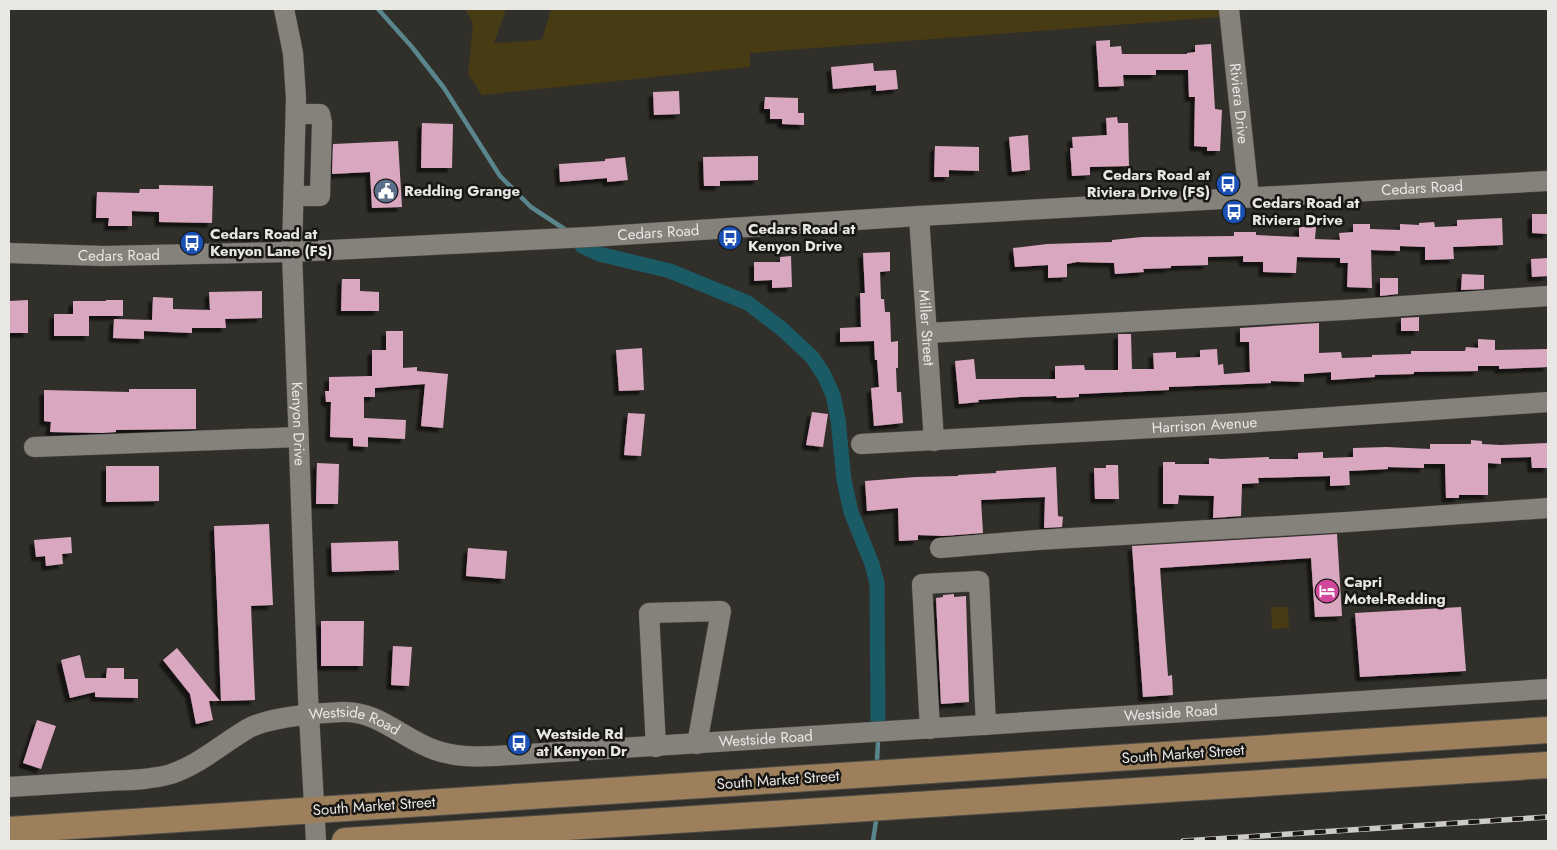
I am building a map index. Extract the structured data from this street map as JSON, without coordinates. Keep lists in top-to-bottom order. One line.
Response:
{"streets":{"main road":["South Market Street"],"street":["Riviera Drive","Cedars Road","Miller Street","Kenyon Drive","Harrison Avenue","Westside Road"]},"crossings":[["Riviera Drive","Cedars Road"],["Cedars Road","Miller Street"],["Cedars Road","Kenyon Drive"],["Miller Street","Harrison Avenue"],["Kenyon Drive","Westside Road"],["Kenyon Drive","South Market Street"]],"places":{"bus stop":["Cedars Road at Riviera Drive (FS)","Cedars Road at Riviera Drive","Cedars Road at Kenyon Drive","Cedars Road at Kenyon Lane (FS)","Westside Rd at Kenyon Dr"],"public building":["Redding Grange"],"hotel":["Capri Motel-Redding"]}}
